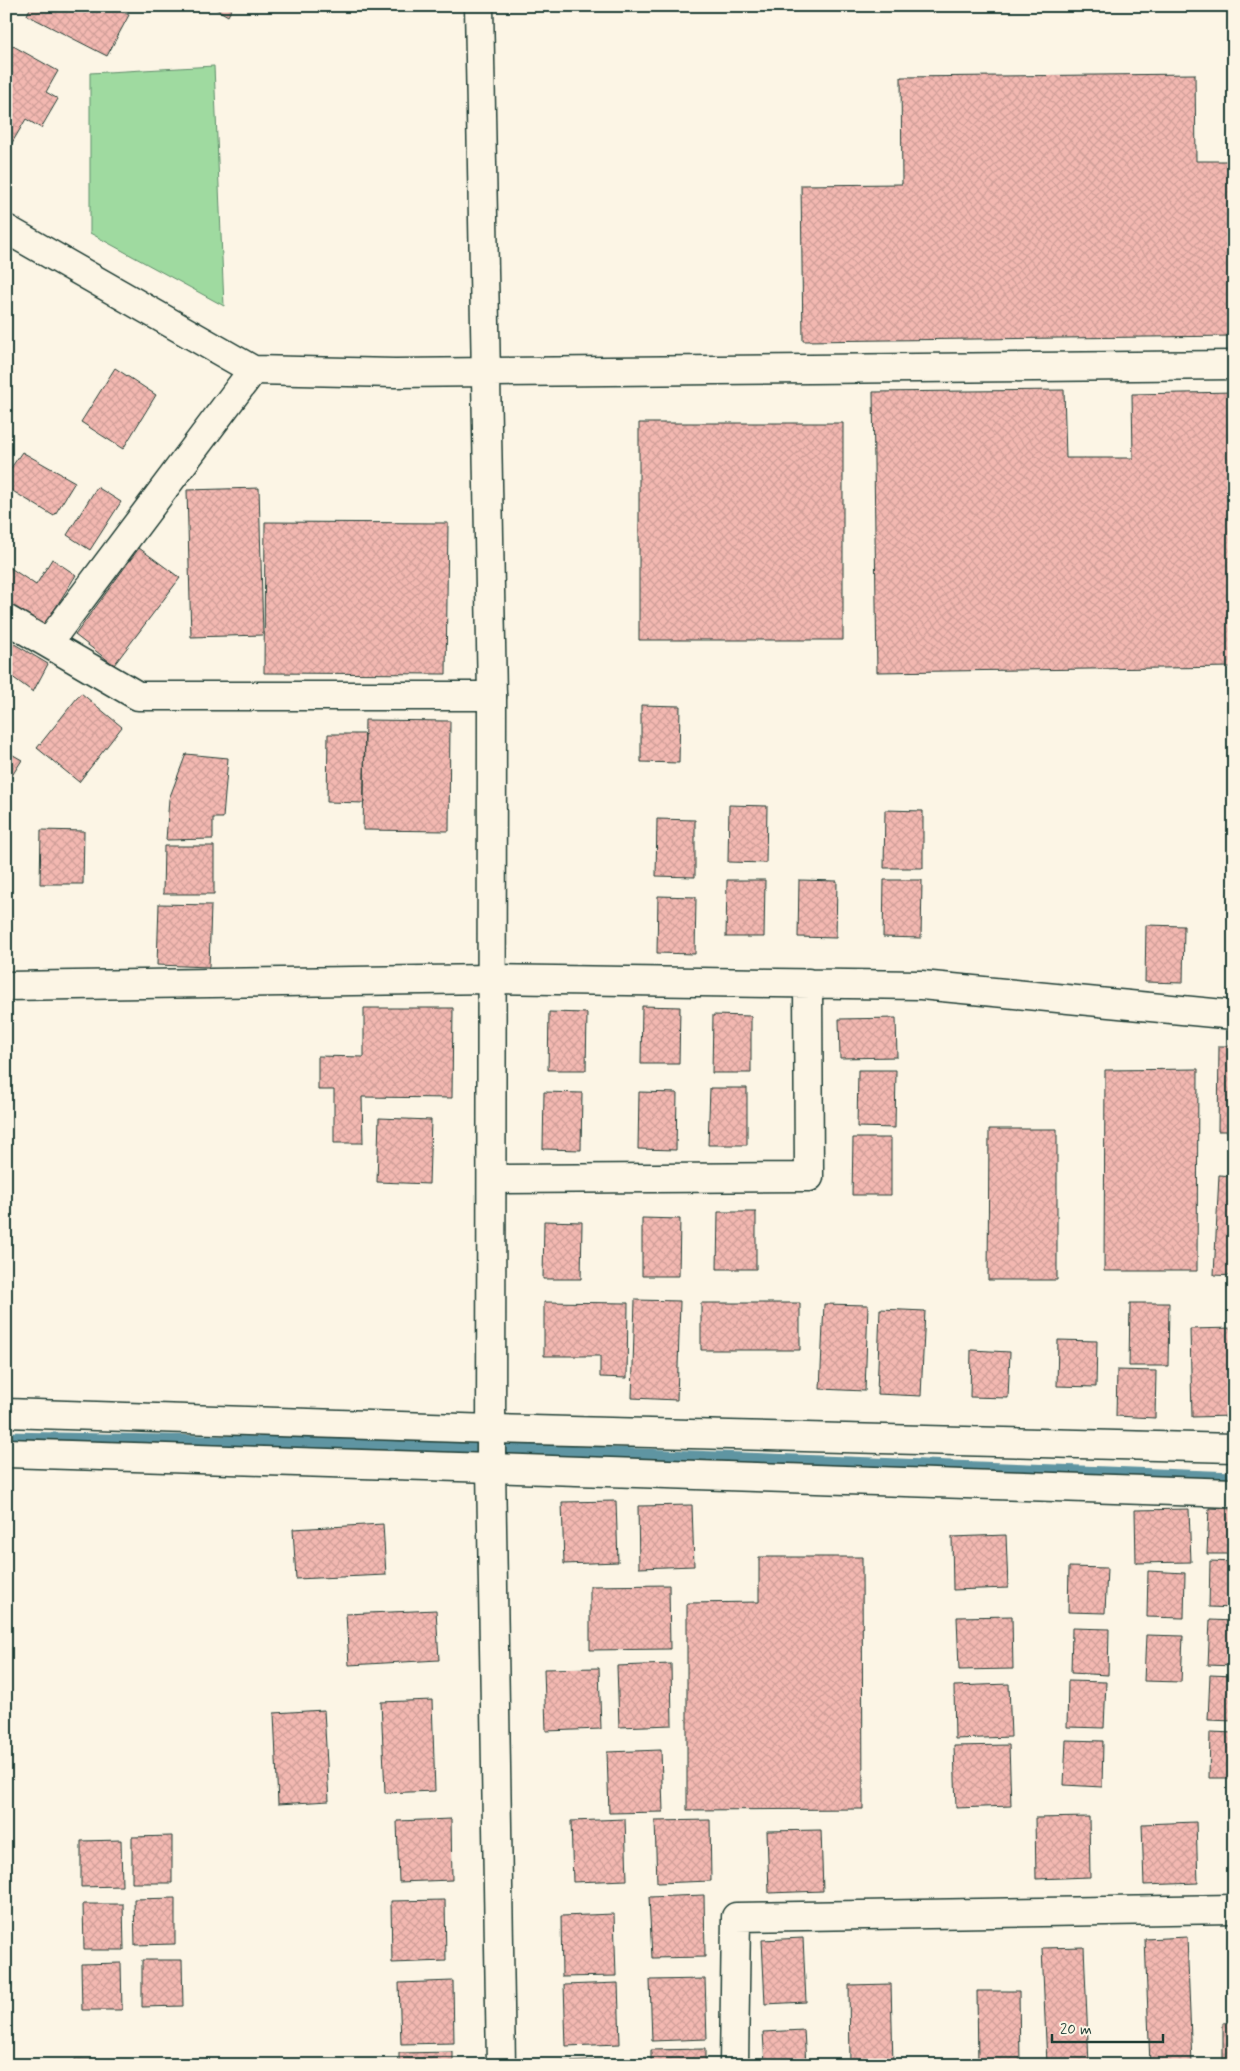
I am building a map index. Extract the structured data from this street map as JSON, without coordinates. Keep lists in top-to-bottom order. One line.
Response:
{"scale_bar":"20 m"}
